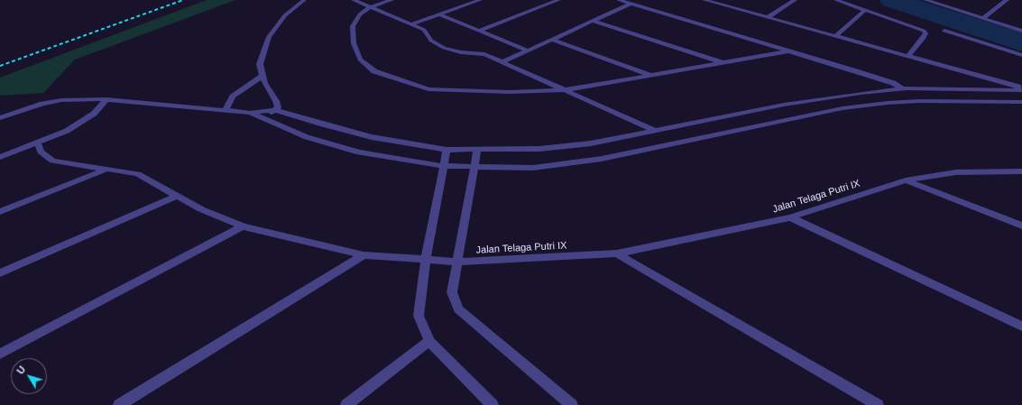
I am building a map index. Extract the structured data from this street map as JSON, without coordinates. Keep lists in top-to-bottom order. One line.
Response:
{"streets":{"street":["Jalan Telaga Putri IX"]},"north":"top left"}
